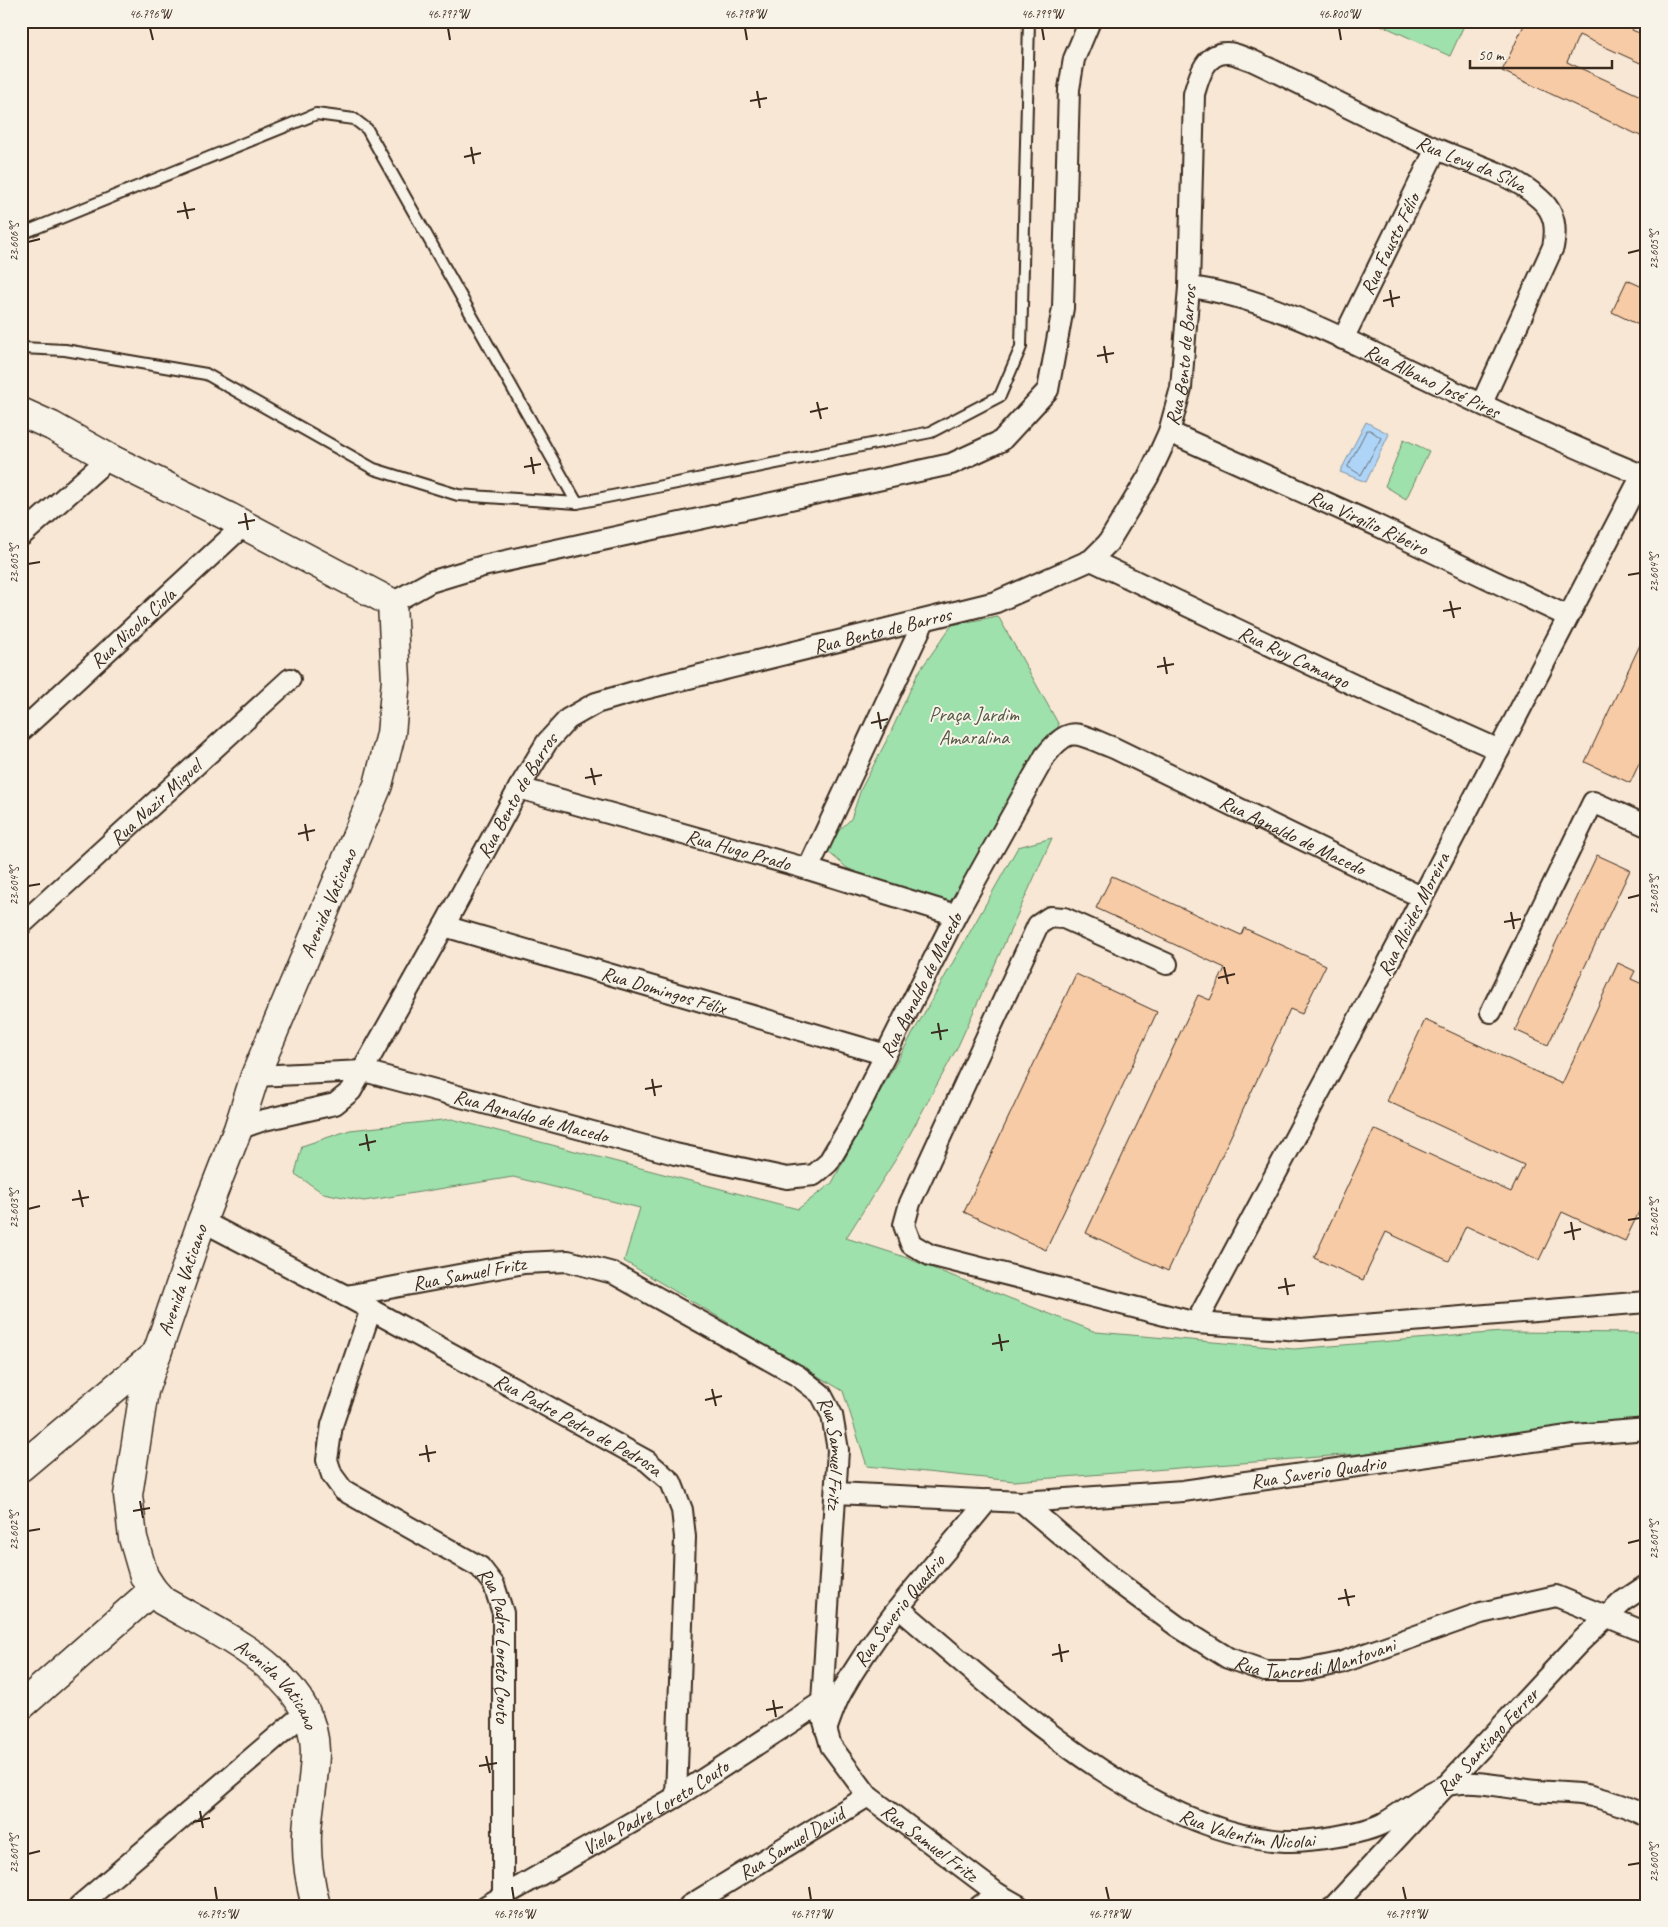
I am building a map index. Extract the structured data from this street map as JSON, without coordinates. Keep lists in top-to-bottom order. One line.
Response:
{"streets":{"street":["Rua Levy da Silva","Rua Fausto Félio","Rua Bento de Barros","Rua Albano José Pires","Rua Virgílio Ribeiro","Rua Nicola Ciola","Rua Ruy Camargo","Rua Nazir Miguel","Rua Agnaldo de Macedo","Rua Hugo Prado","Avenida Vaticano","Rua Alcides Moreira","Rua Domingos Félix","Rua Samuel Fritz","Rua Padre Pedro de Pedrosa","Rua Saverio Quadrio","Rua Tancredi Mantovani","Rua Padre Loreto Couto","Rua Santiago Ferrer","Viela Padre Loreto Couto","Rua Valentim Nicolai","Rua Samuel David"]},"crossings":[["Rua Levy da Silva","Rua Fausto Félio"],["Rua Levy da Silva","Rua Bento de Barros"],["Rua Levy da Silva","Rua Albano José Pires"],["Rua Fausto Félio","Rua Albano José Pires"],["Rua Bento de Barros","Rua Albano José Pires"],["Rua Bento de Barros","Rua Virgílio Ribeiro"],["Rua Bento de Barros","Rua Ruy Camargo"],["Rua Bento de Barros","Rua Agnaldo de Macedo"],["Rua Bento de Barros","Rua Hugo Prado"],["Rua Bento de Barros","Avenida Vaticano"],["Rua Bento de Barros","Rua Domingos Félix"],["Rua Albano José Pires","Rua Alcides Moreira"],["Rua Virgílio Ribeiro","Rua Alcides Moreira"],["Rua Ruy Camargo","Rua Alcides Moreira"],["Rua Agnaldo de Macedo","Rua Hugo Prado"],["Rua Agnaldo de Macedo","Rua Alcides Moreira"],["Rua Agnaldo de Macedo","Rua Domingos Félix"],["Avenida Vaticano","Rua Padre Pedro de Pedrosa"],["Rua Samuel Fritz","Rua Padre Pedro de Pedrosa"],["Rua Samuel Fritz","Rua Saverio Quadrio"],["Rua Samuel Fritz","Viela Padre Loreto Couto"],["Rua Samuel Fritz","Rua Samuel David"],["Rua Padre Pedro de Pedrosa","Rua Padre Loreto Couto"],["Rua Padre Pedro de Pedrosa","Viela Padre Loreto Couto"],["Rua Saverio Quadrio","Rua Tancredi Mantovani"],["Rua Saverio Quadrio","Rua Valentim Nicolai"],["Rua Tancredi Mantovani","Rua Santiago Ferrer"],["Rua Padre Loreto Couto","Viela Padre Loreto Couto"],["Rua Santiago Ferrer","Rua Valentim Nicolai"]],"parks":["Praça Jardim Amaralina"],"scale_bar":"50 m","coordinates":["46.796°W","46.797°W","46.798°W","46.799°W","46.800°W","23.606°S","23.605°S","23.604°S","23.603°S","23.602°S","23.601°S","23.600°S","46.795°W"]}
